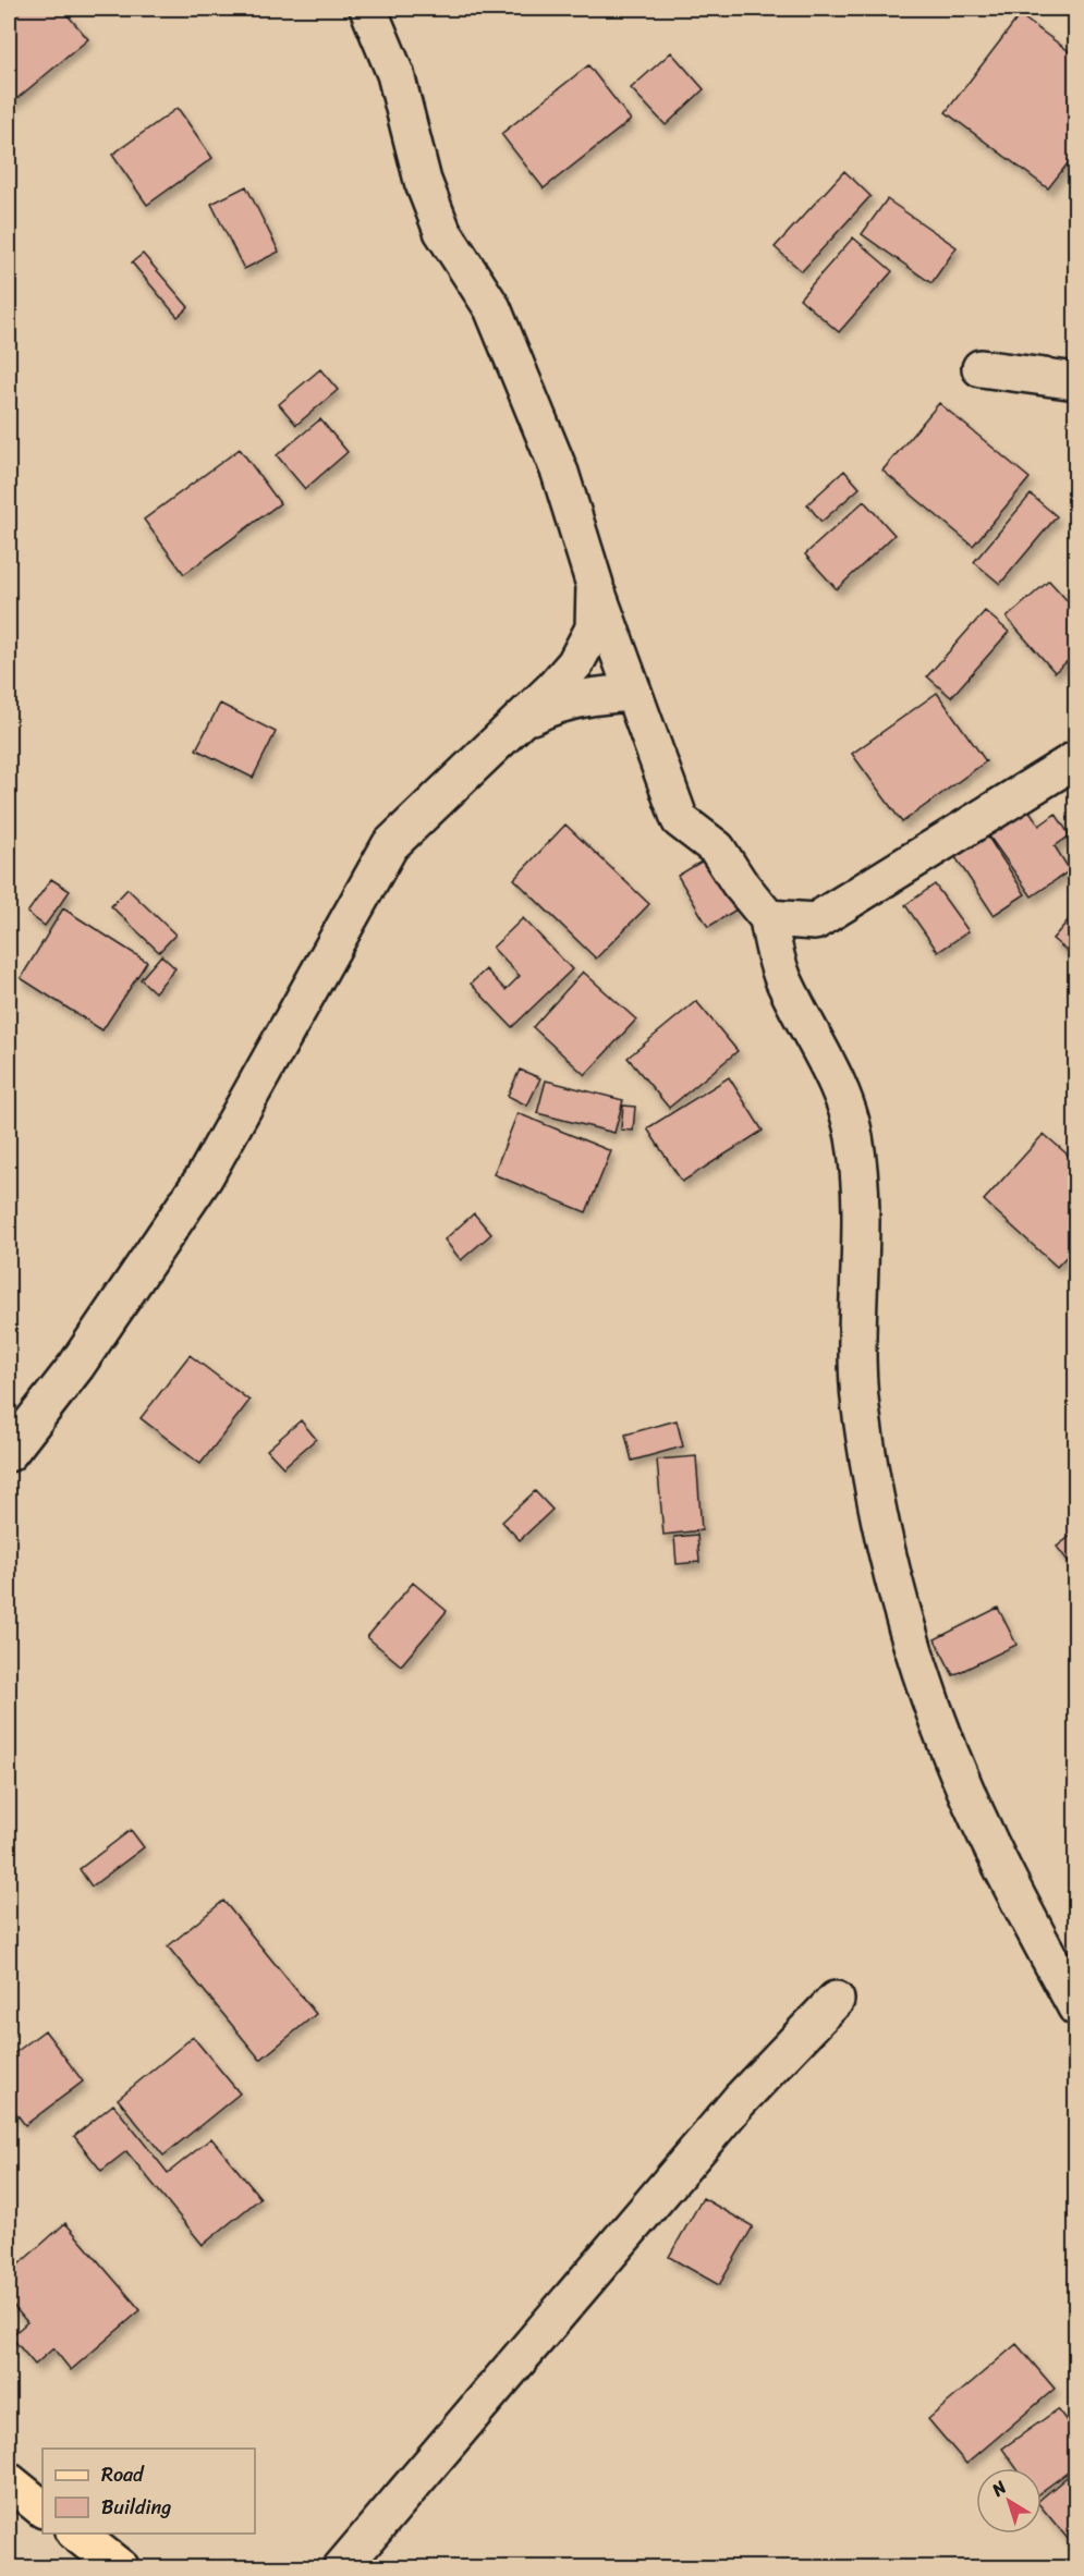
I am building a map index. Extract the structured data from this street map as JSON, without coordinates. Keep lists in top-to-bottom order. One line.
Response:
{"legend":["Road","Building"],"north":"top left"}
